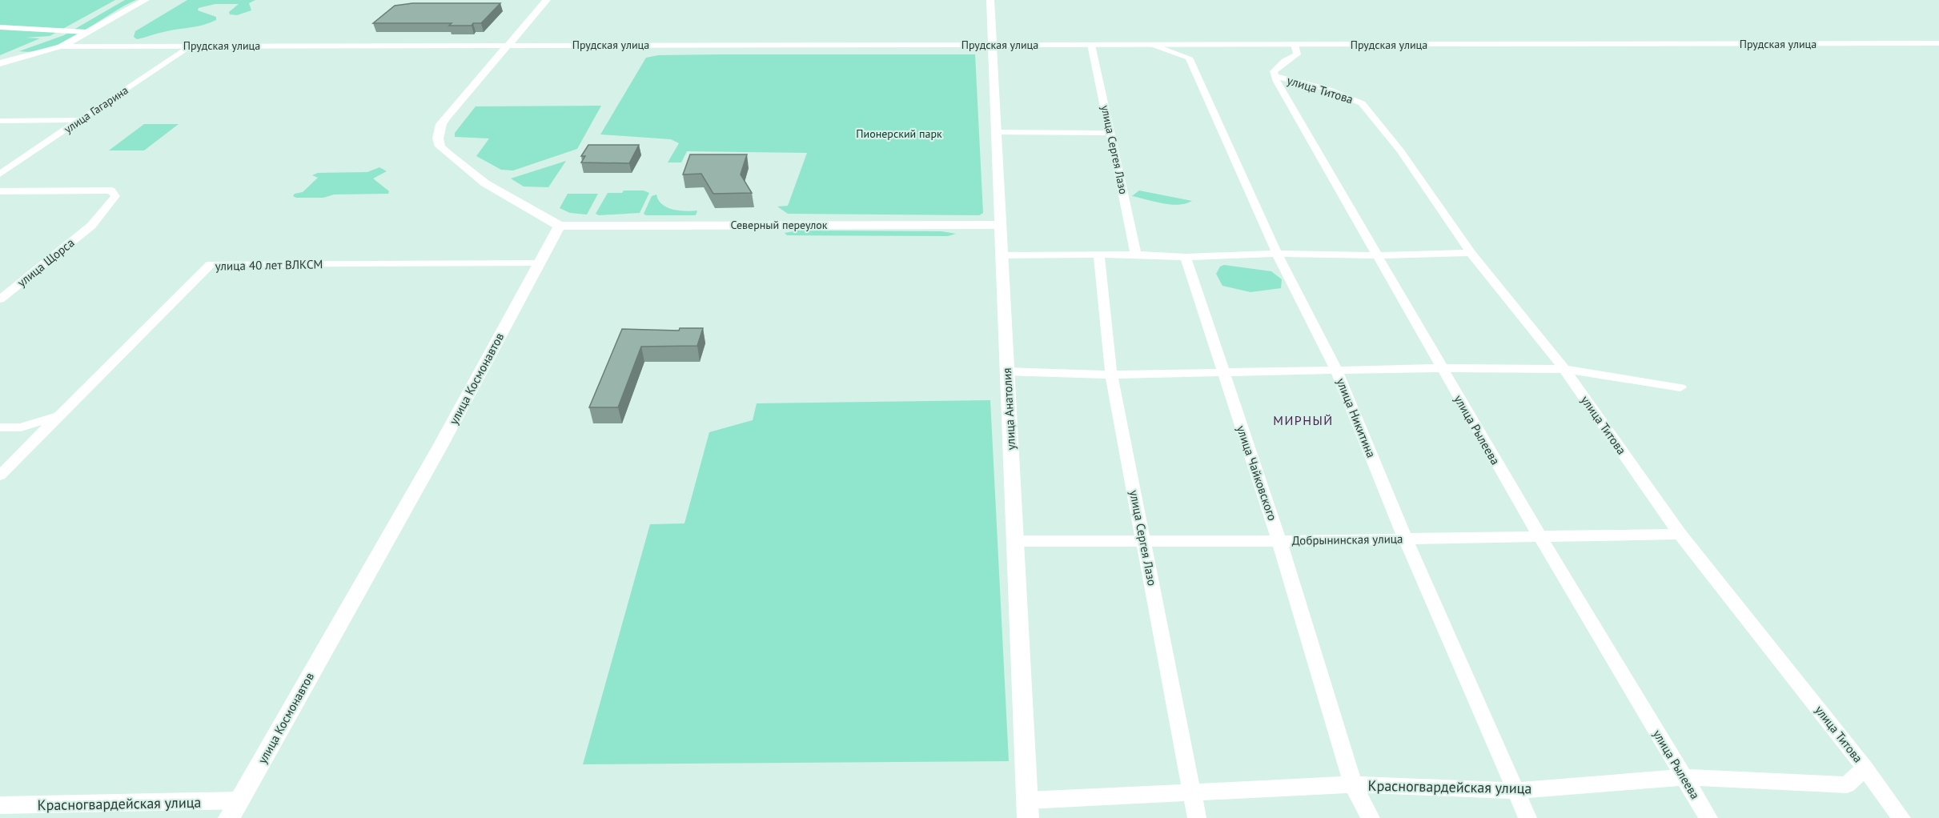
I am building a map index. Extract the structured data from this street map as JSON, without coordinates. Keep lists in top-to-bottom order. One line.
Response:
{"streets":{"street":["Прудская улица","улица Титова","улица Гагарина","улица Сергея Лазо","Северный переулок","улица Щорса","улица 40 лет ВЛКСМ","улица Космонавтов","улица Анатолия","улица Никитина","улица Рылеева","улица Чайковского","Добрынинская улица","Красногвардейская улица"]},"crossings":[["Прудская улица","улица Гагарина"],["Прудская улица","улица Сергея Лазо"],["Прудская улица","улица Анатолия"],["Прудская улица","улица Никитина"],["улица Титова","улица Рылеева"],["улица Титова","Добрынинская улица"],["улица Титова","Красногвардейская улица"],["улица Сергея Лазо","Добрынинская улица"],["улица Сергея Лазо","Красногвардейская улица"],["Северный переулок","улица Космонавтов"],["Северный переулок","улица Анатолия"],["улица 40 лет ВЛКСМ","улица Космонавтов"],["улица Космонавтов","Красногвардейская улица"],["улица Анатолия","Добрынинская улица"],["улица Анатолия","Красногвардейская улица"],["улица Никитина","Добрынинская улица"],["улица Никитина","Красногвардейская улица"],["улица Рылеева","Добрынинская улица"],["улица Рылеева","Красногвардейская улица"],["улица Чайковского","Добрынинская улица"],["улица Чайковского","Красногвардейская улица"]],"districts":["МИРНЫЙ"],"parks":["Пионерский парк"]}
